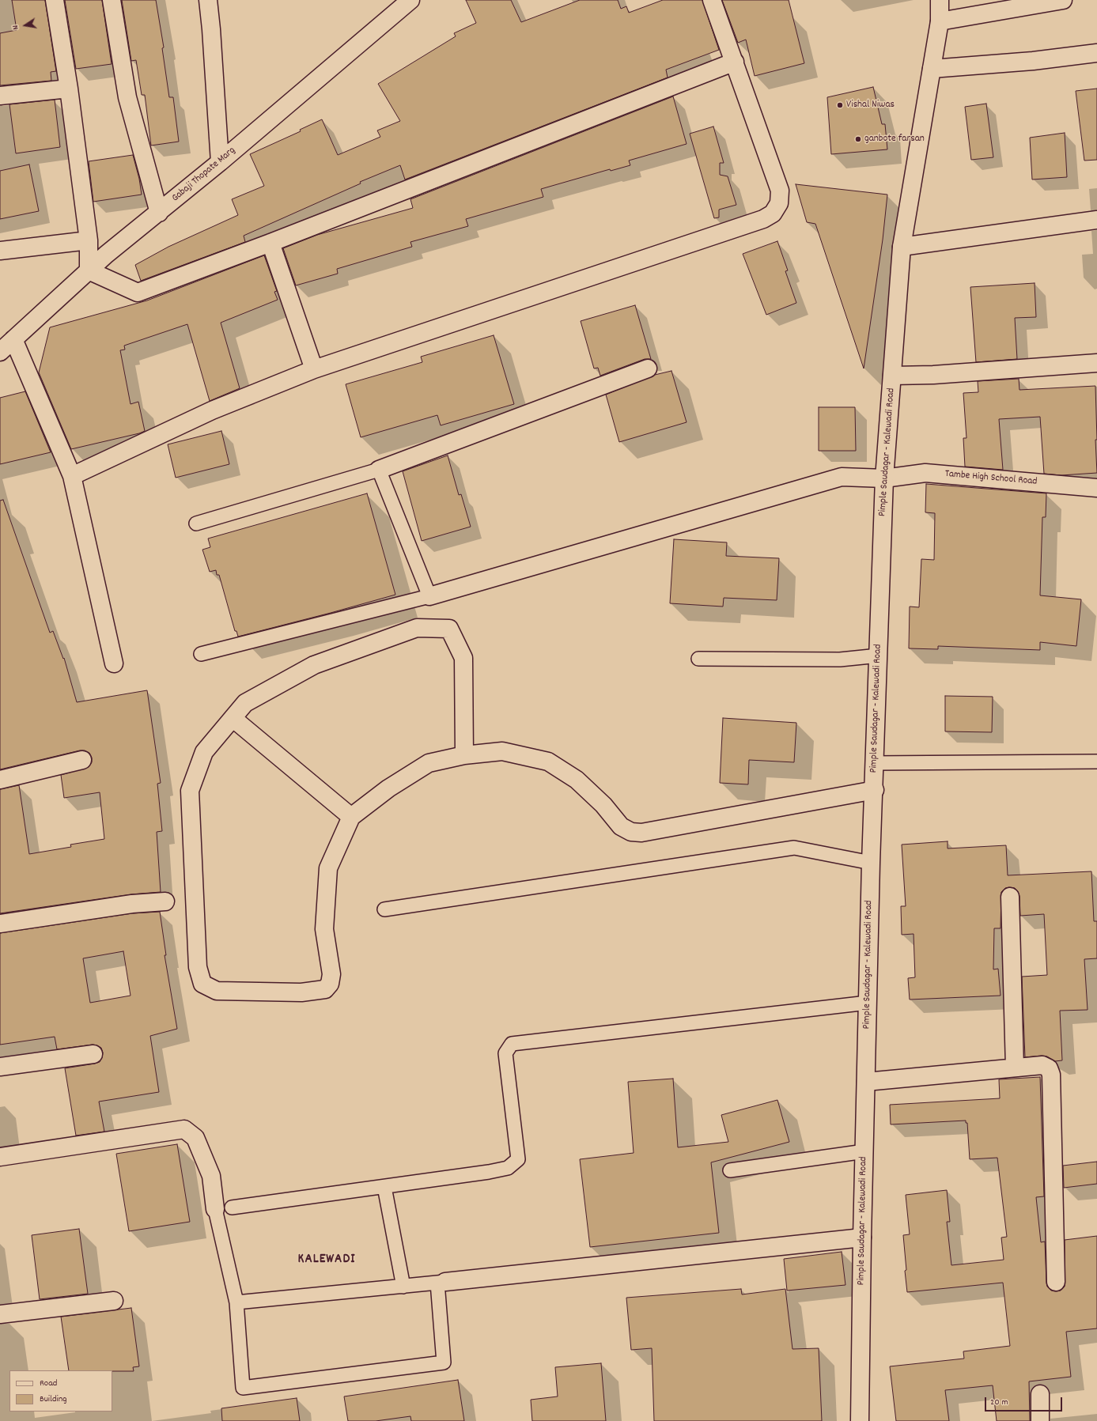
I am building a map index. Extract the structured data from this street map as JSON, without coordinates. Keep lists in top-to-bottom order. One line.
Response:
{"streets":{"street":["Gabaji Thopate Marg","Pimple Saudagar - Kalewadi Road","Tambe High School Road"]},"crossings":[["Pimple Saudagar - Kalewadi Road","Tambe High School Road"]],"districts":["KALEWADI"],"places":["Vishal Niwas","ganbote farsan"],"legend":["Road","Building"],"scale_bar":"20 m","north":"left"}
